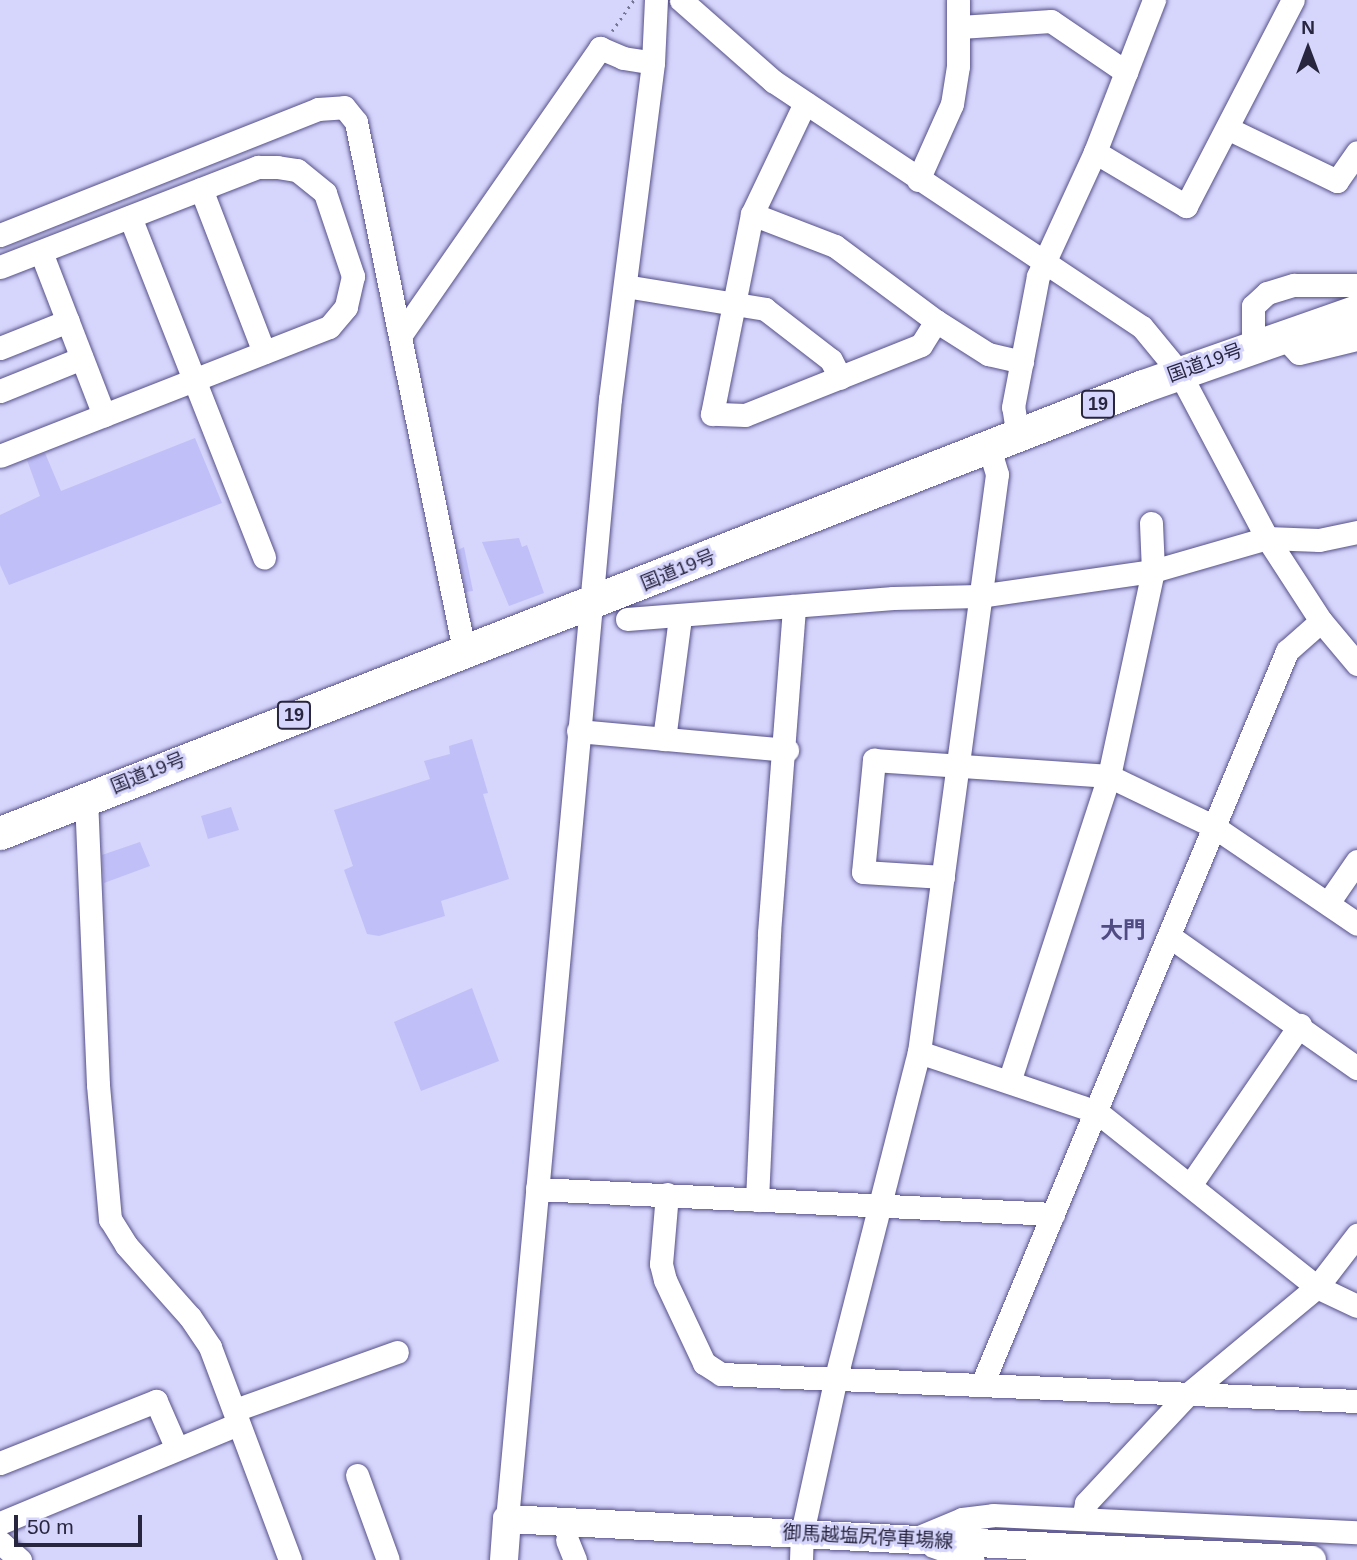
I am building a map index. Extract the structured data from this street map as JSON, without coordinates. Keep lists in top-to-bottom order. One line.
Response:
{"streets":{"highway":["国道19号","19"],"main road":["御馬越塩尻停車場線"]},"districts":["大門"],"scale_bar":"50 m","north":"top"}
